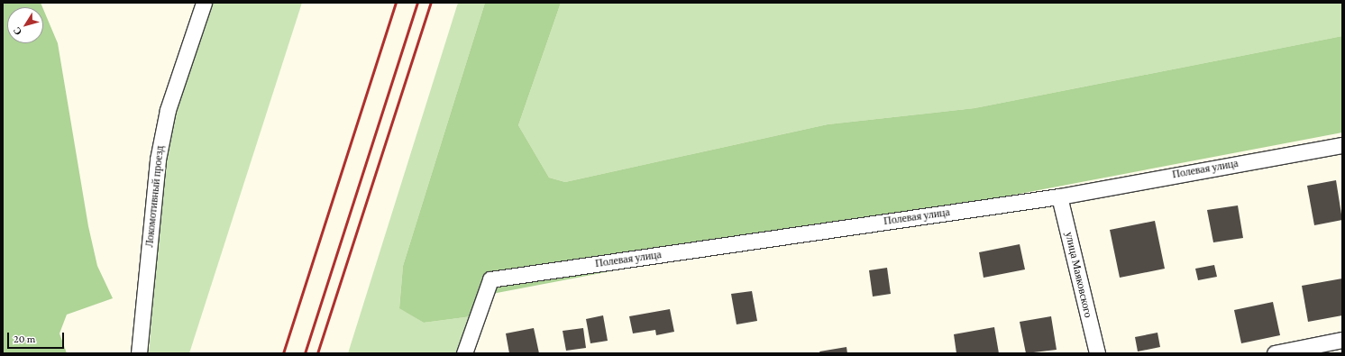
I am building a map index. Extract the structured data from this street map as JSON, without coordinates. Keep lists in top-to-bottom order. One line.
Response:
{"streets":{"street":["Полевая улица","Локомотивный проезд","улица Маяковского"]},"crossings":[["Полевая улица","улица Маяковского"]],"scale_bar":"20 m","north":"bottom left"}
